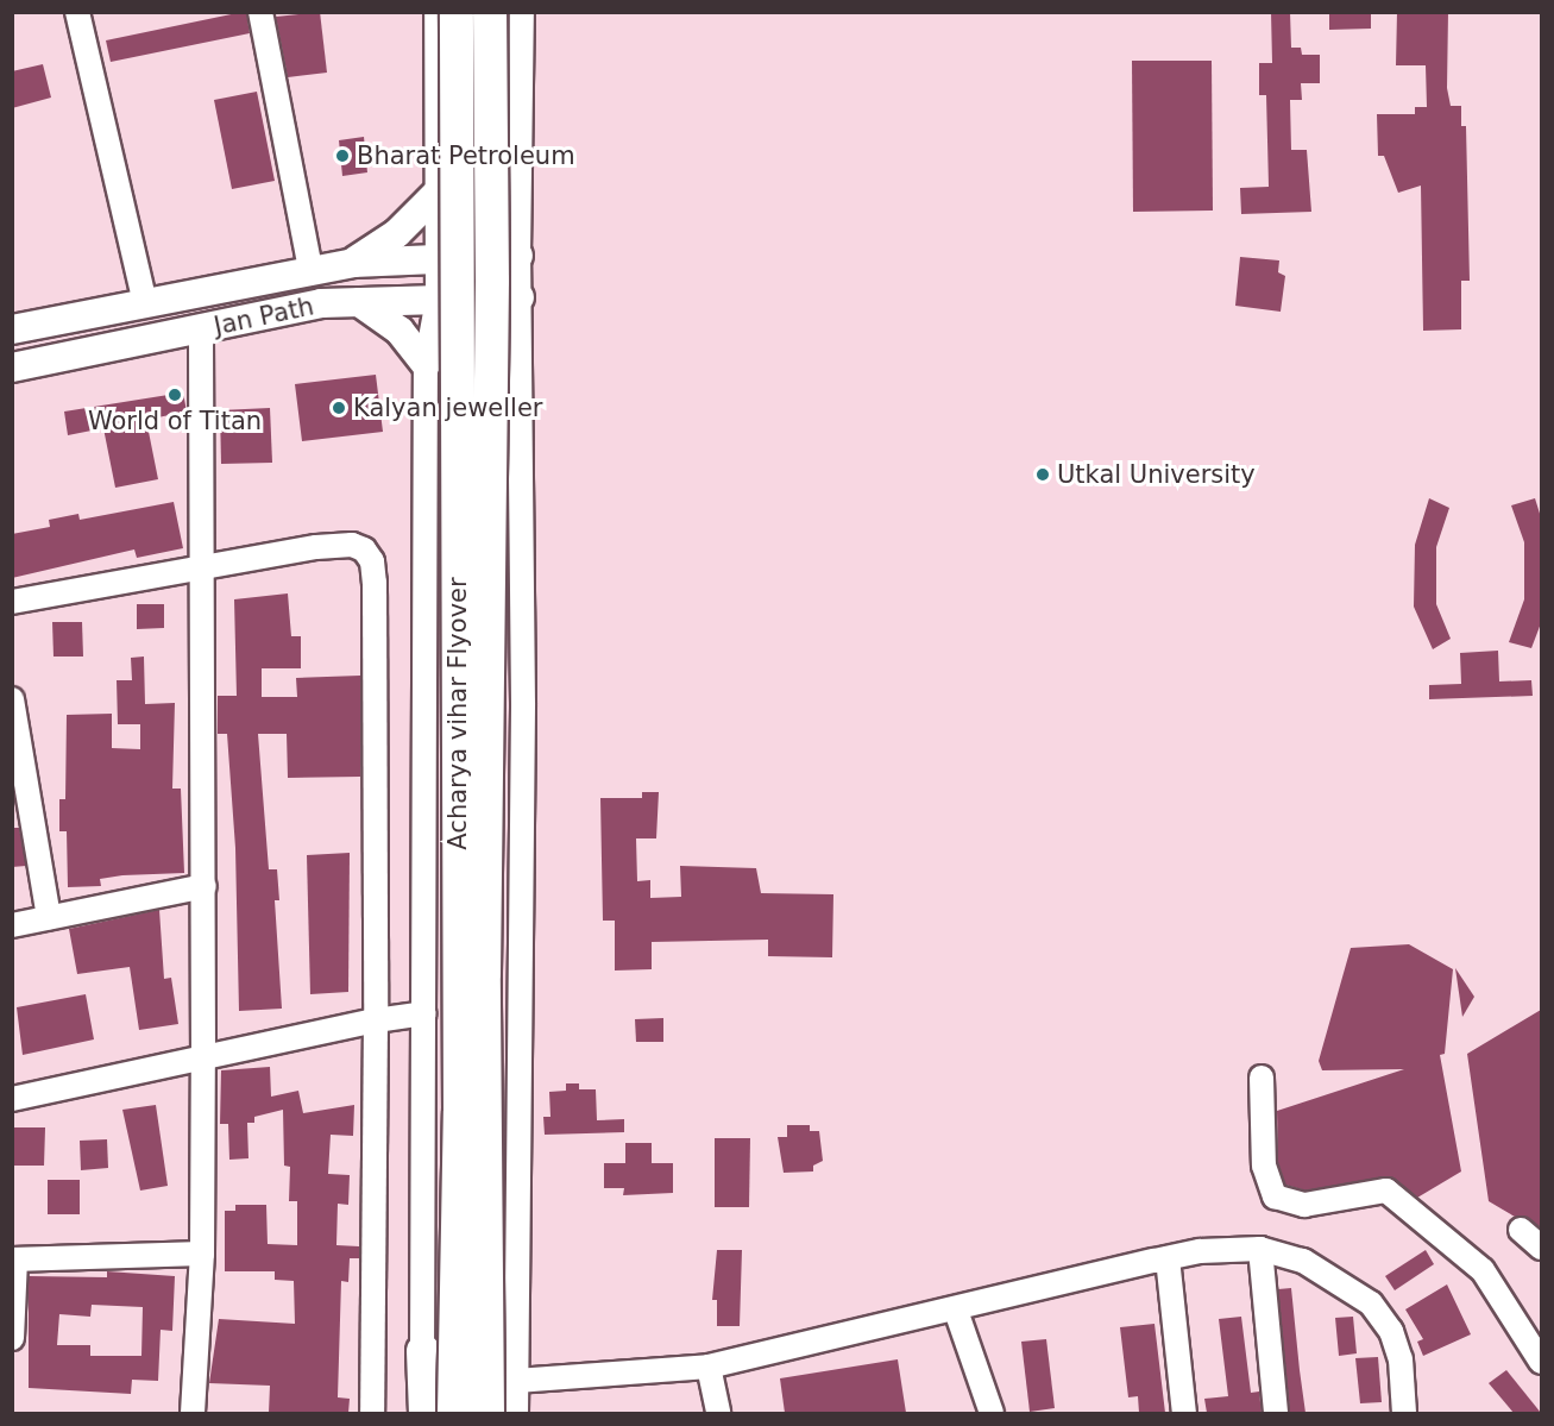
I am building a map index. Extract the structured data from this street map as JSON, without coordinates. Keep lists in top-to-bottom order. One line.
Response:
{"streets":{"highway":["Acharya vihar Flyover"],"main road":["Jan Path"]},"places":["Bharat Petroleum","World of Titan","Kalyan jeweller","Utkal University"]}
